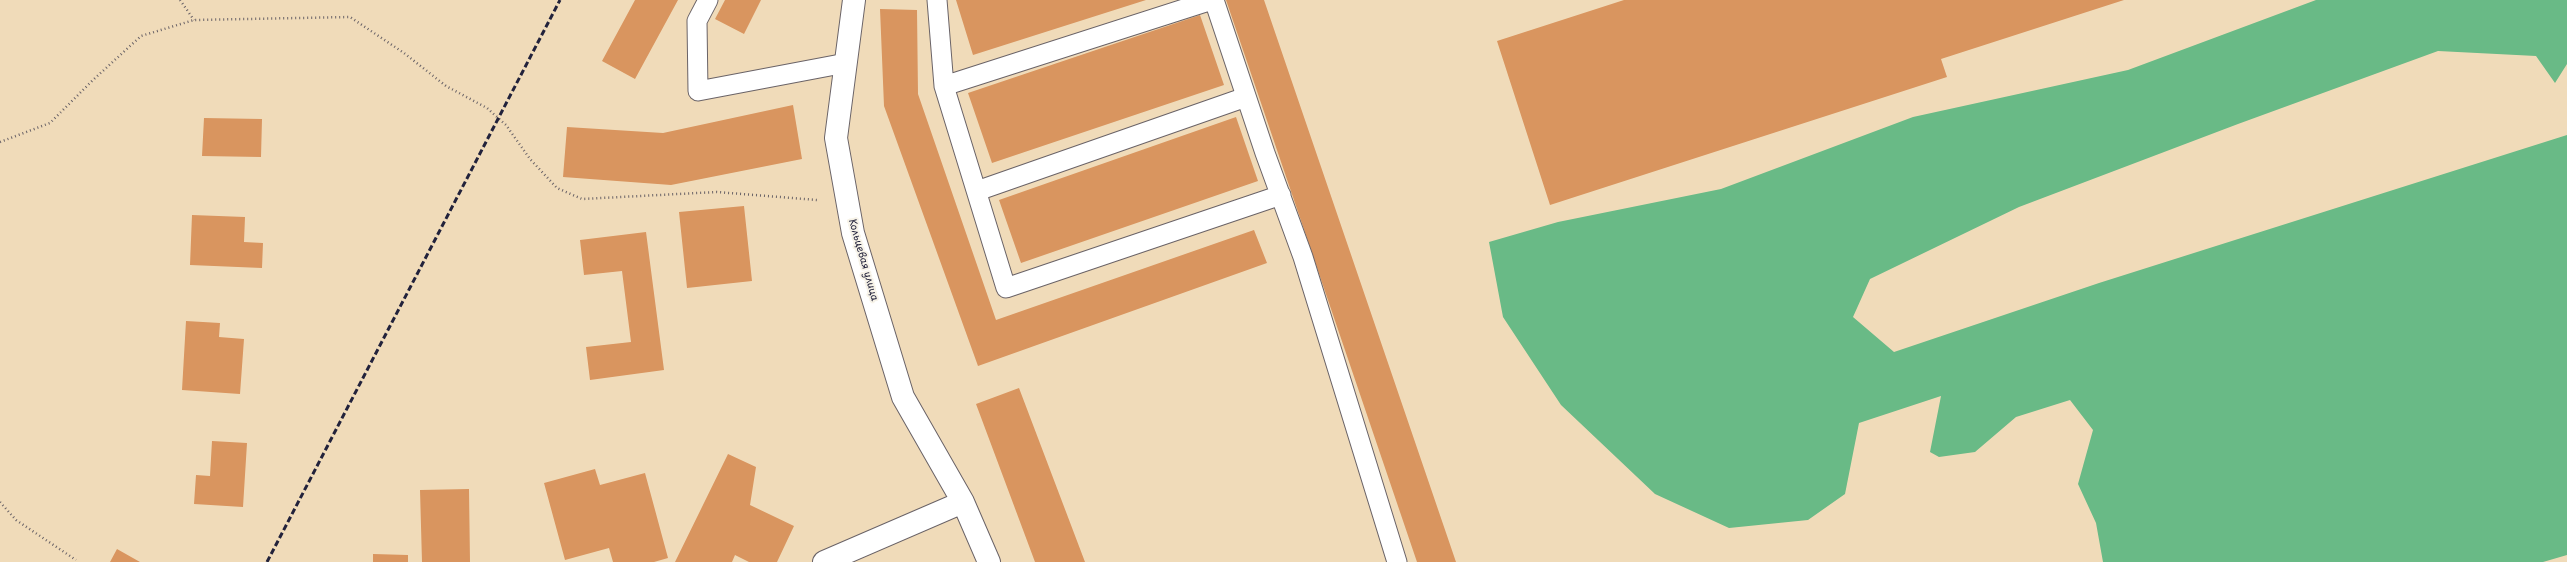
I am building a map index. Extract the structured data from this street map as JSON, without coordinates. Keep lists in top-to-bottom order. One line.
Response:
{"streets":{"street":["Кольцевая улица"]}}
